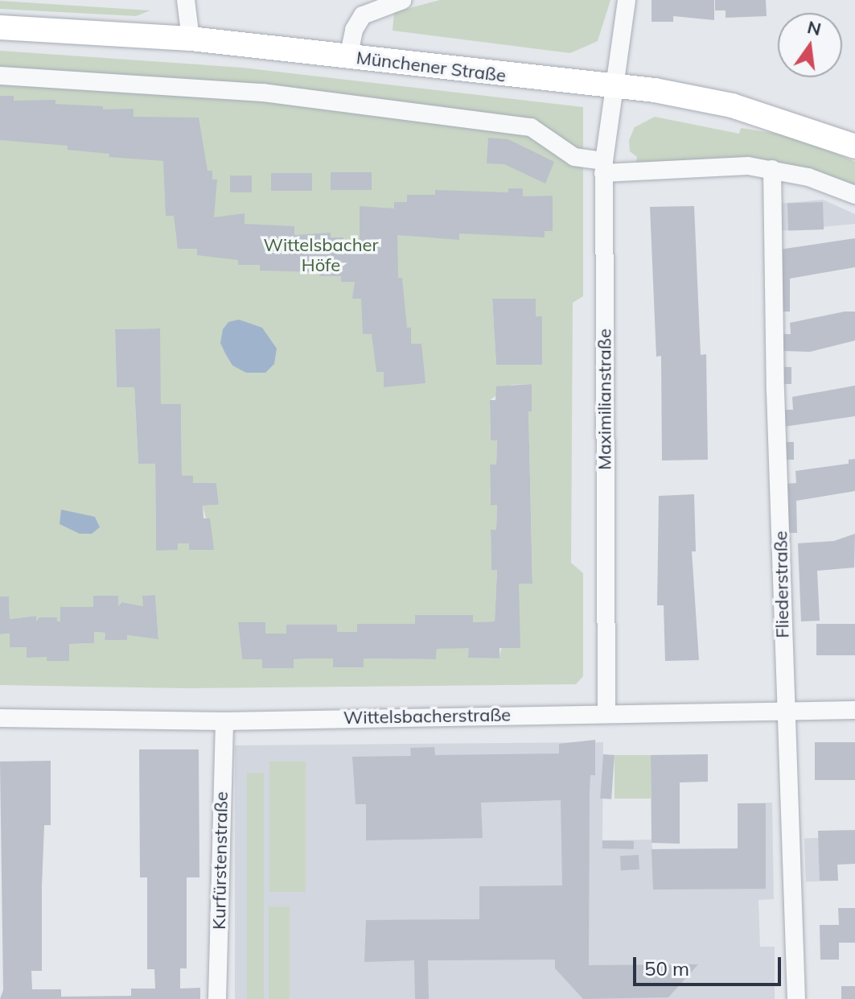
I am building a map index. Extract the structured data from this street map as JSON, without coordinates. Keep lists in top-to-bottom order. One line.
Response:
{"streets":{"street":["Münchener Straße","Maximilianstraße","Fliederstraße","Wittelsbacherstraße","Kurfürstenstraße"]},"crossings":[["Münchener Straße","Maximilianstraße"],["Maximilianstraße","Wittelsbacherstraße"],["Fliederstraße","Wittelsbacherstraße"],["Wittelsbacherstraße","Kurfürstenstraße"]],"parks":["Wittelsbacher Höfe"],"scale_bar":"50 m","north":"top"}
